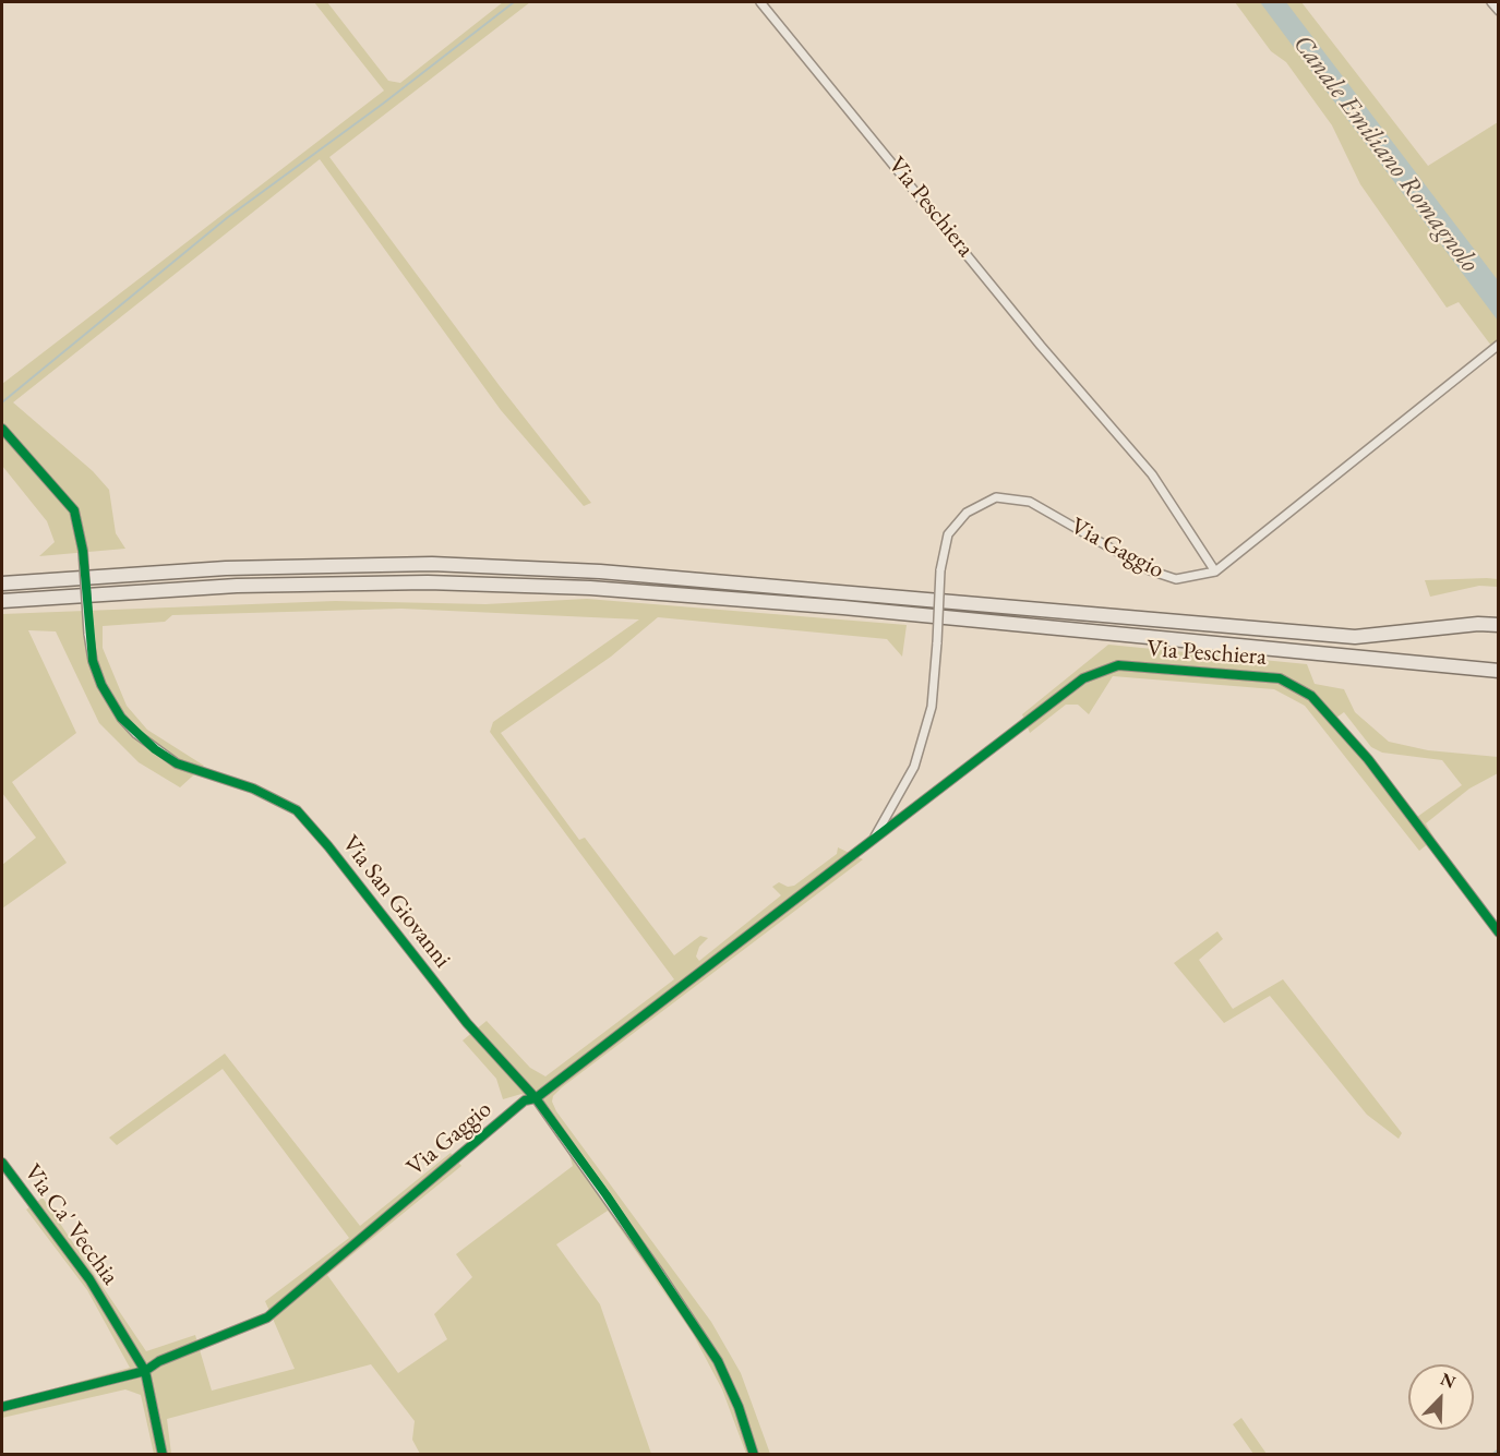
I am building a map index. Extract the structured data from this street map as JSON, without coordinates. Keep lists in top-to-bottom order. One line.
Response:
{"streets":{"street":["Via Peschiera","Via Gaggio","Via San Giovanni","Via Ca' Vecchia"]},"crossings":[["Via Peschiera","Via Gaggio"],["Via Gaggio","Via San Giovanni"],["Via Gaggio","Via Ca' Vecchia"]],"water":["Canale Emiliano Romagnolo"],"north":"top right"}
